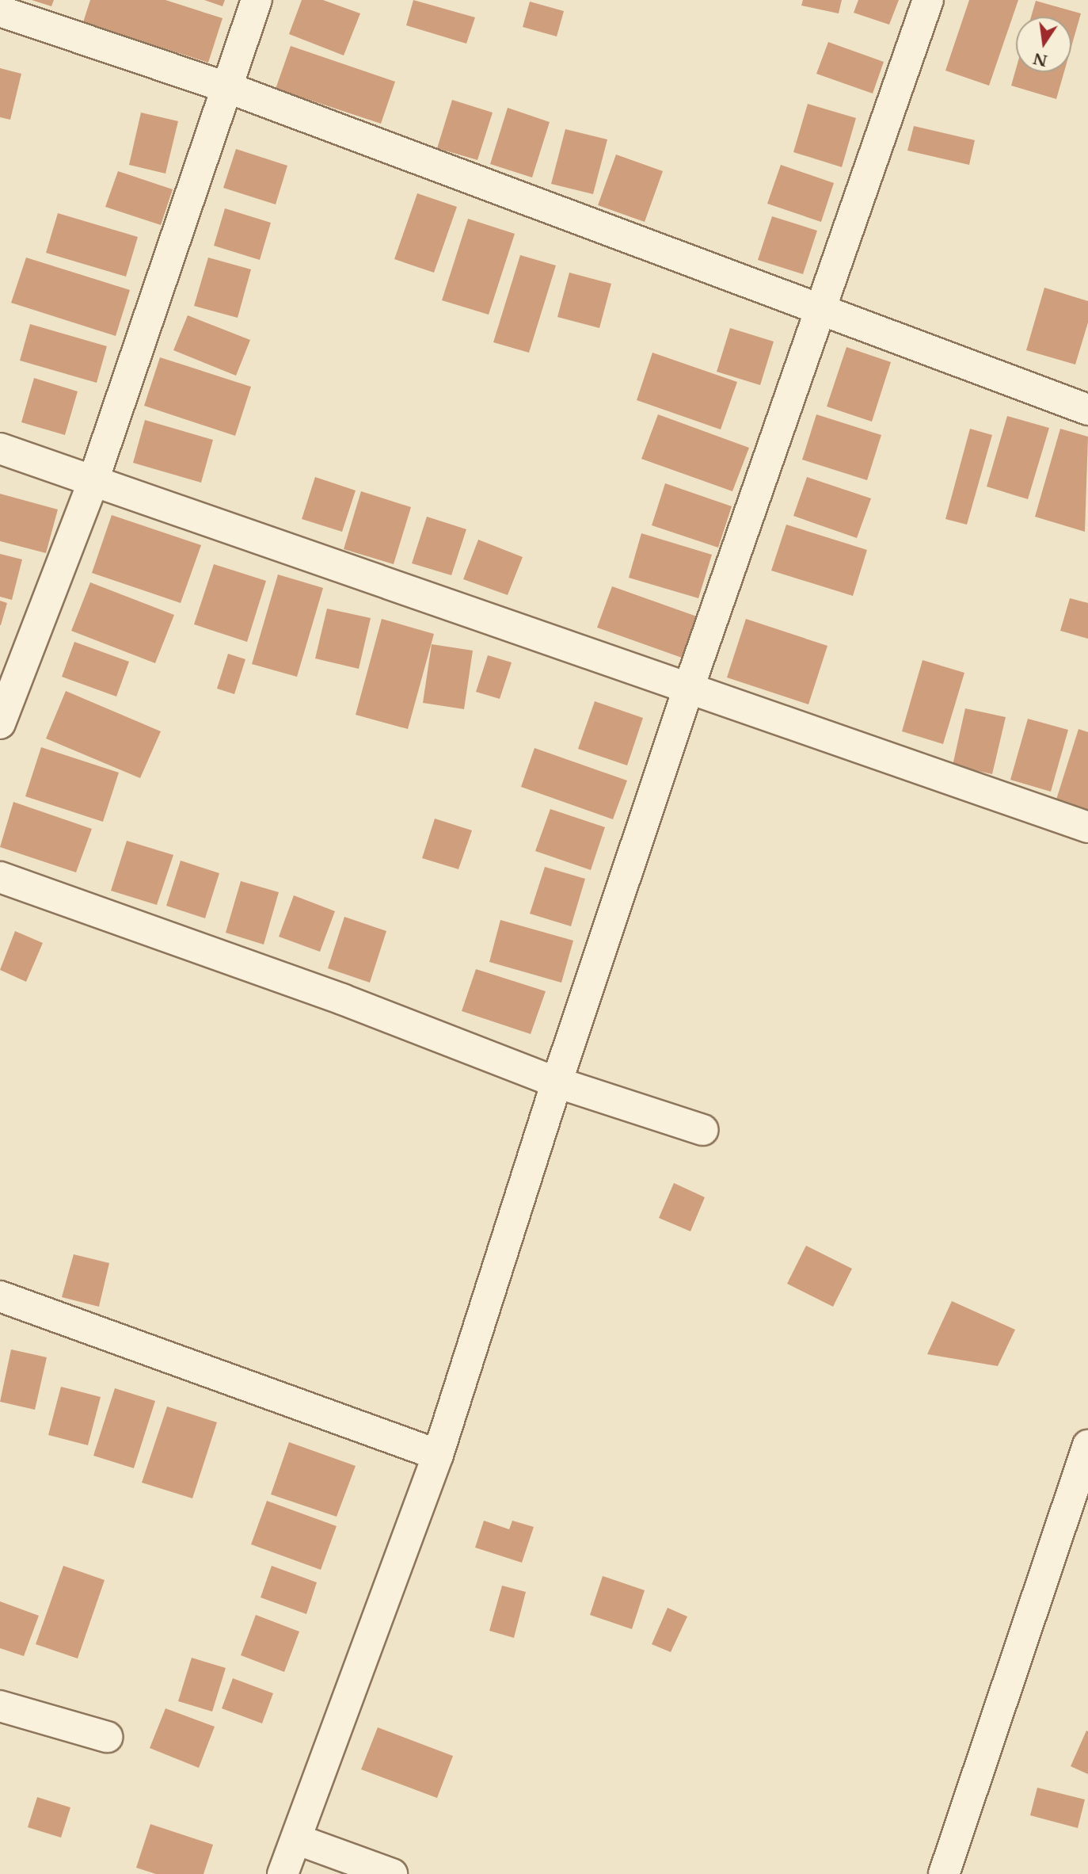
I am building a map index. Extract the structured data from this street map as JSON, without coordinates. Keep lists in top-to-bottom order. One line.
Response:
{"north":"bottom"}
